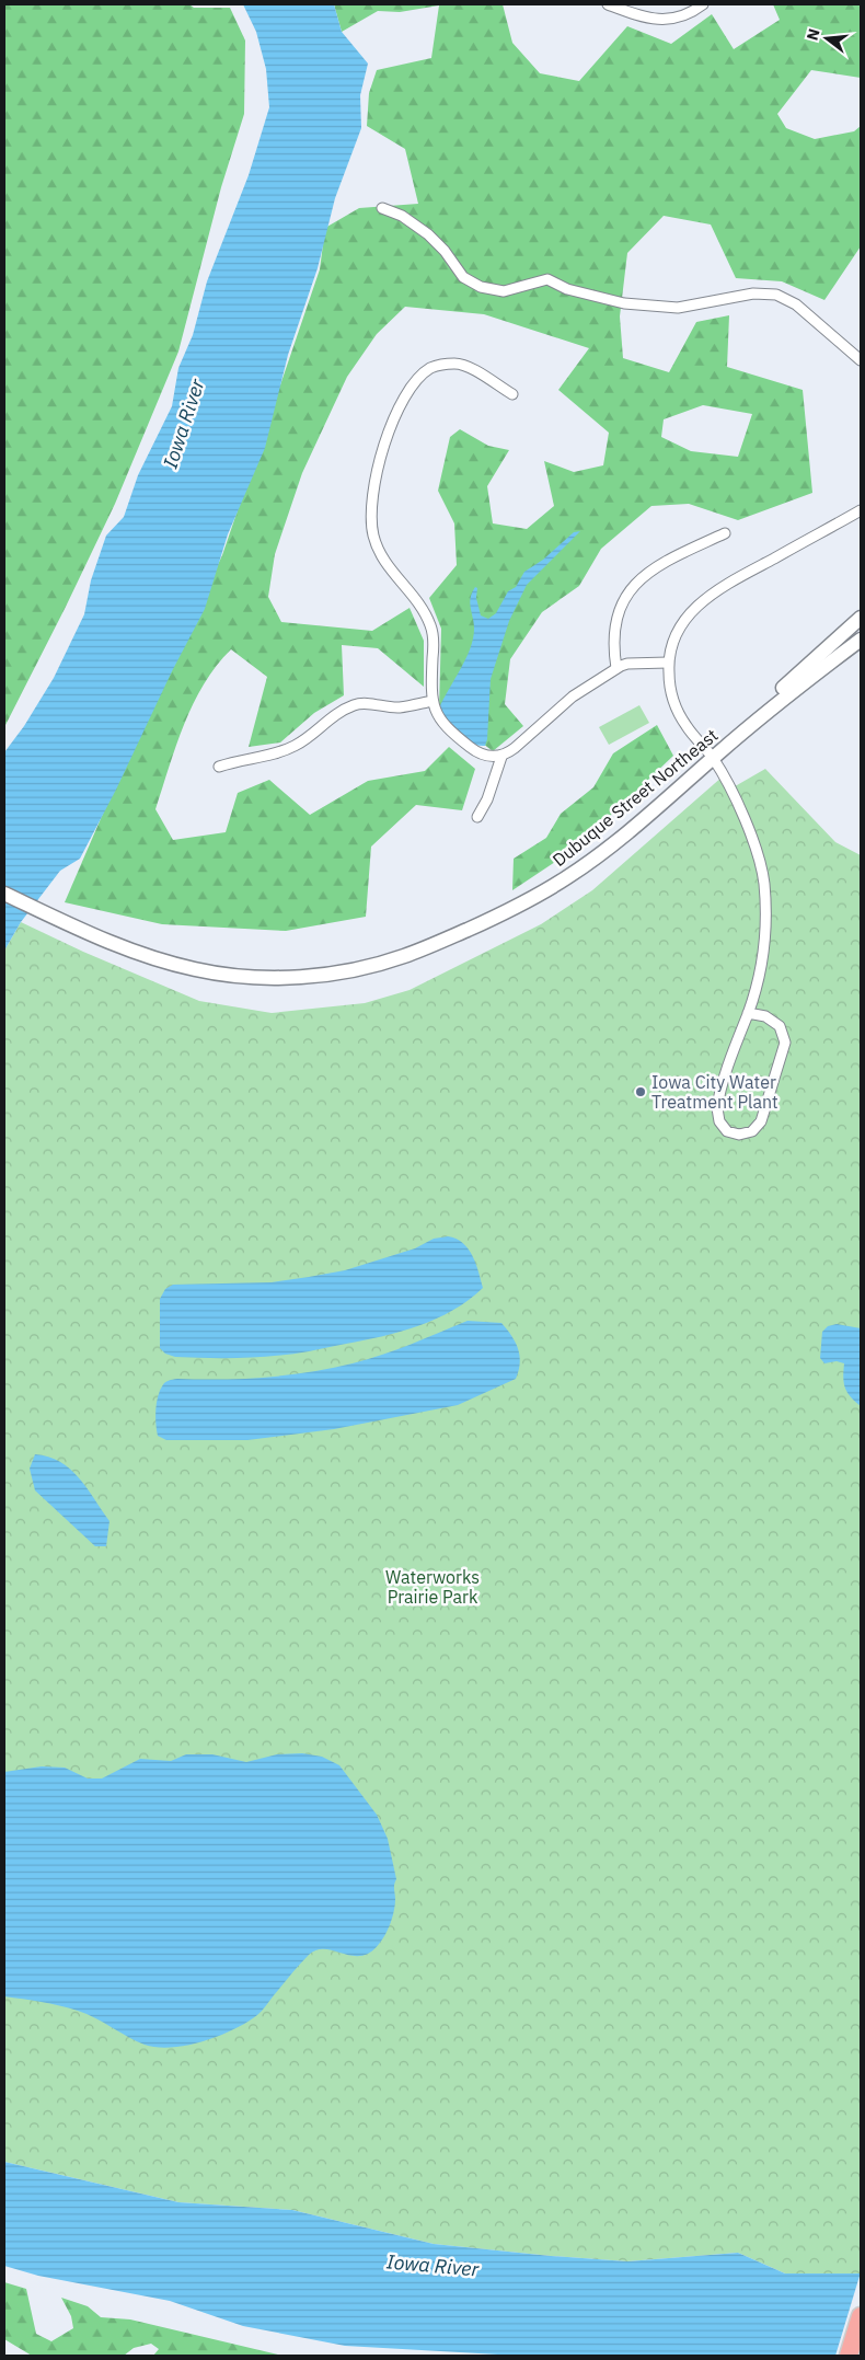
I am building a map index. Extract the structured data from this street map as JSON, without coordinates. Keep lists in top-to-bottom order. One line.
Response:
{"streets":{"main road":["Dubuque Street Northeast"]},"water":["Iowa River"],"parks":["Waterworks Prairie Park"],"places":["Iowa City Water Treatment Plant"],"north":"left"}
